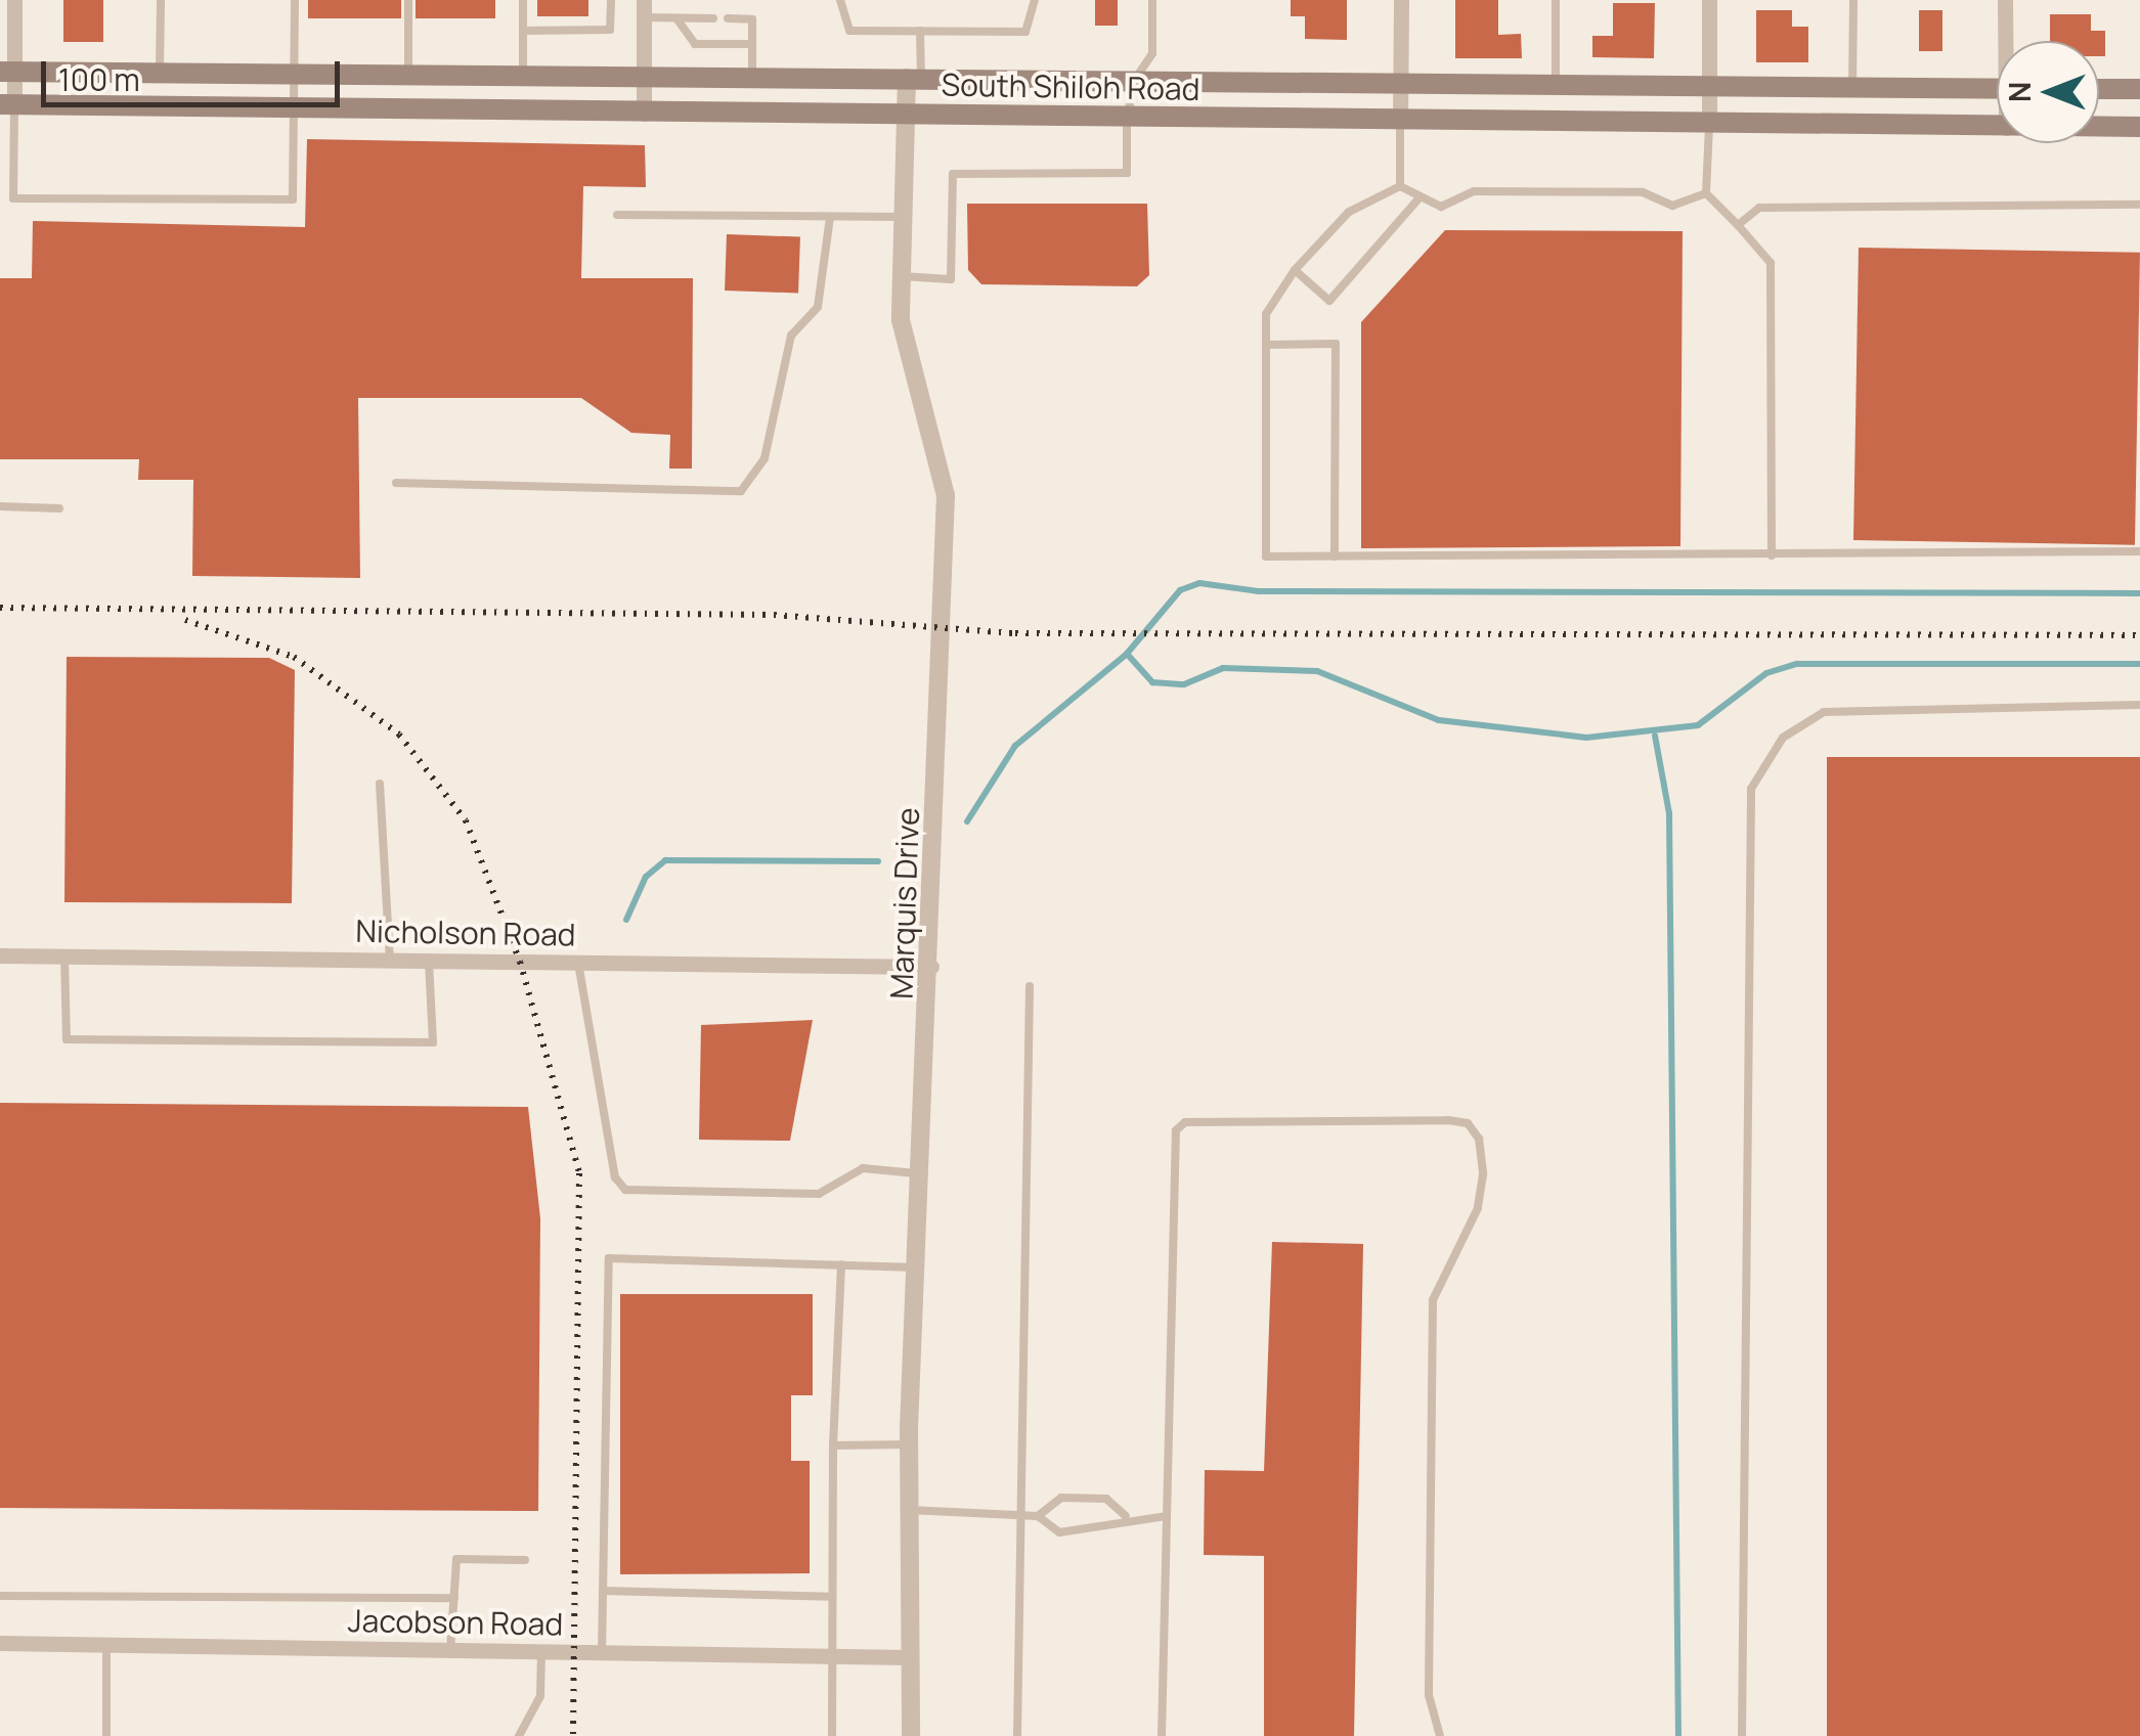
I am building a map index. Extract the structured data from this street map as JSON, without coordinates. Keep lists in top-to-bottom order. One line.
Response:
{"streets":{"main road":["South Shiloh Road"],"street":["Marquis Drive","Nicholson Road","Jacobson Road"]},"crossings":[["South Shiloh Road","Marquis Drive"],["Marquis Drive","Nicholson Road"],["Marquis Drive","Jacobson Road"]],"scale_bar":"100 m","north":"left"}
